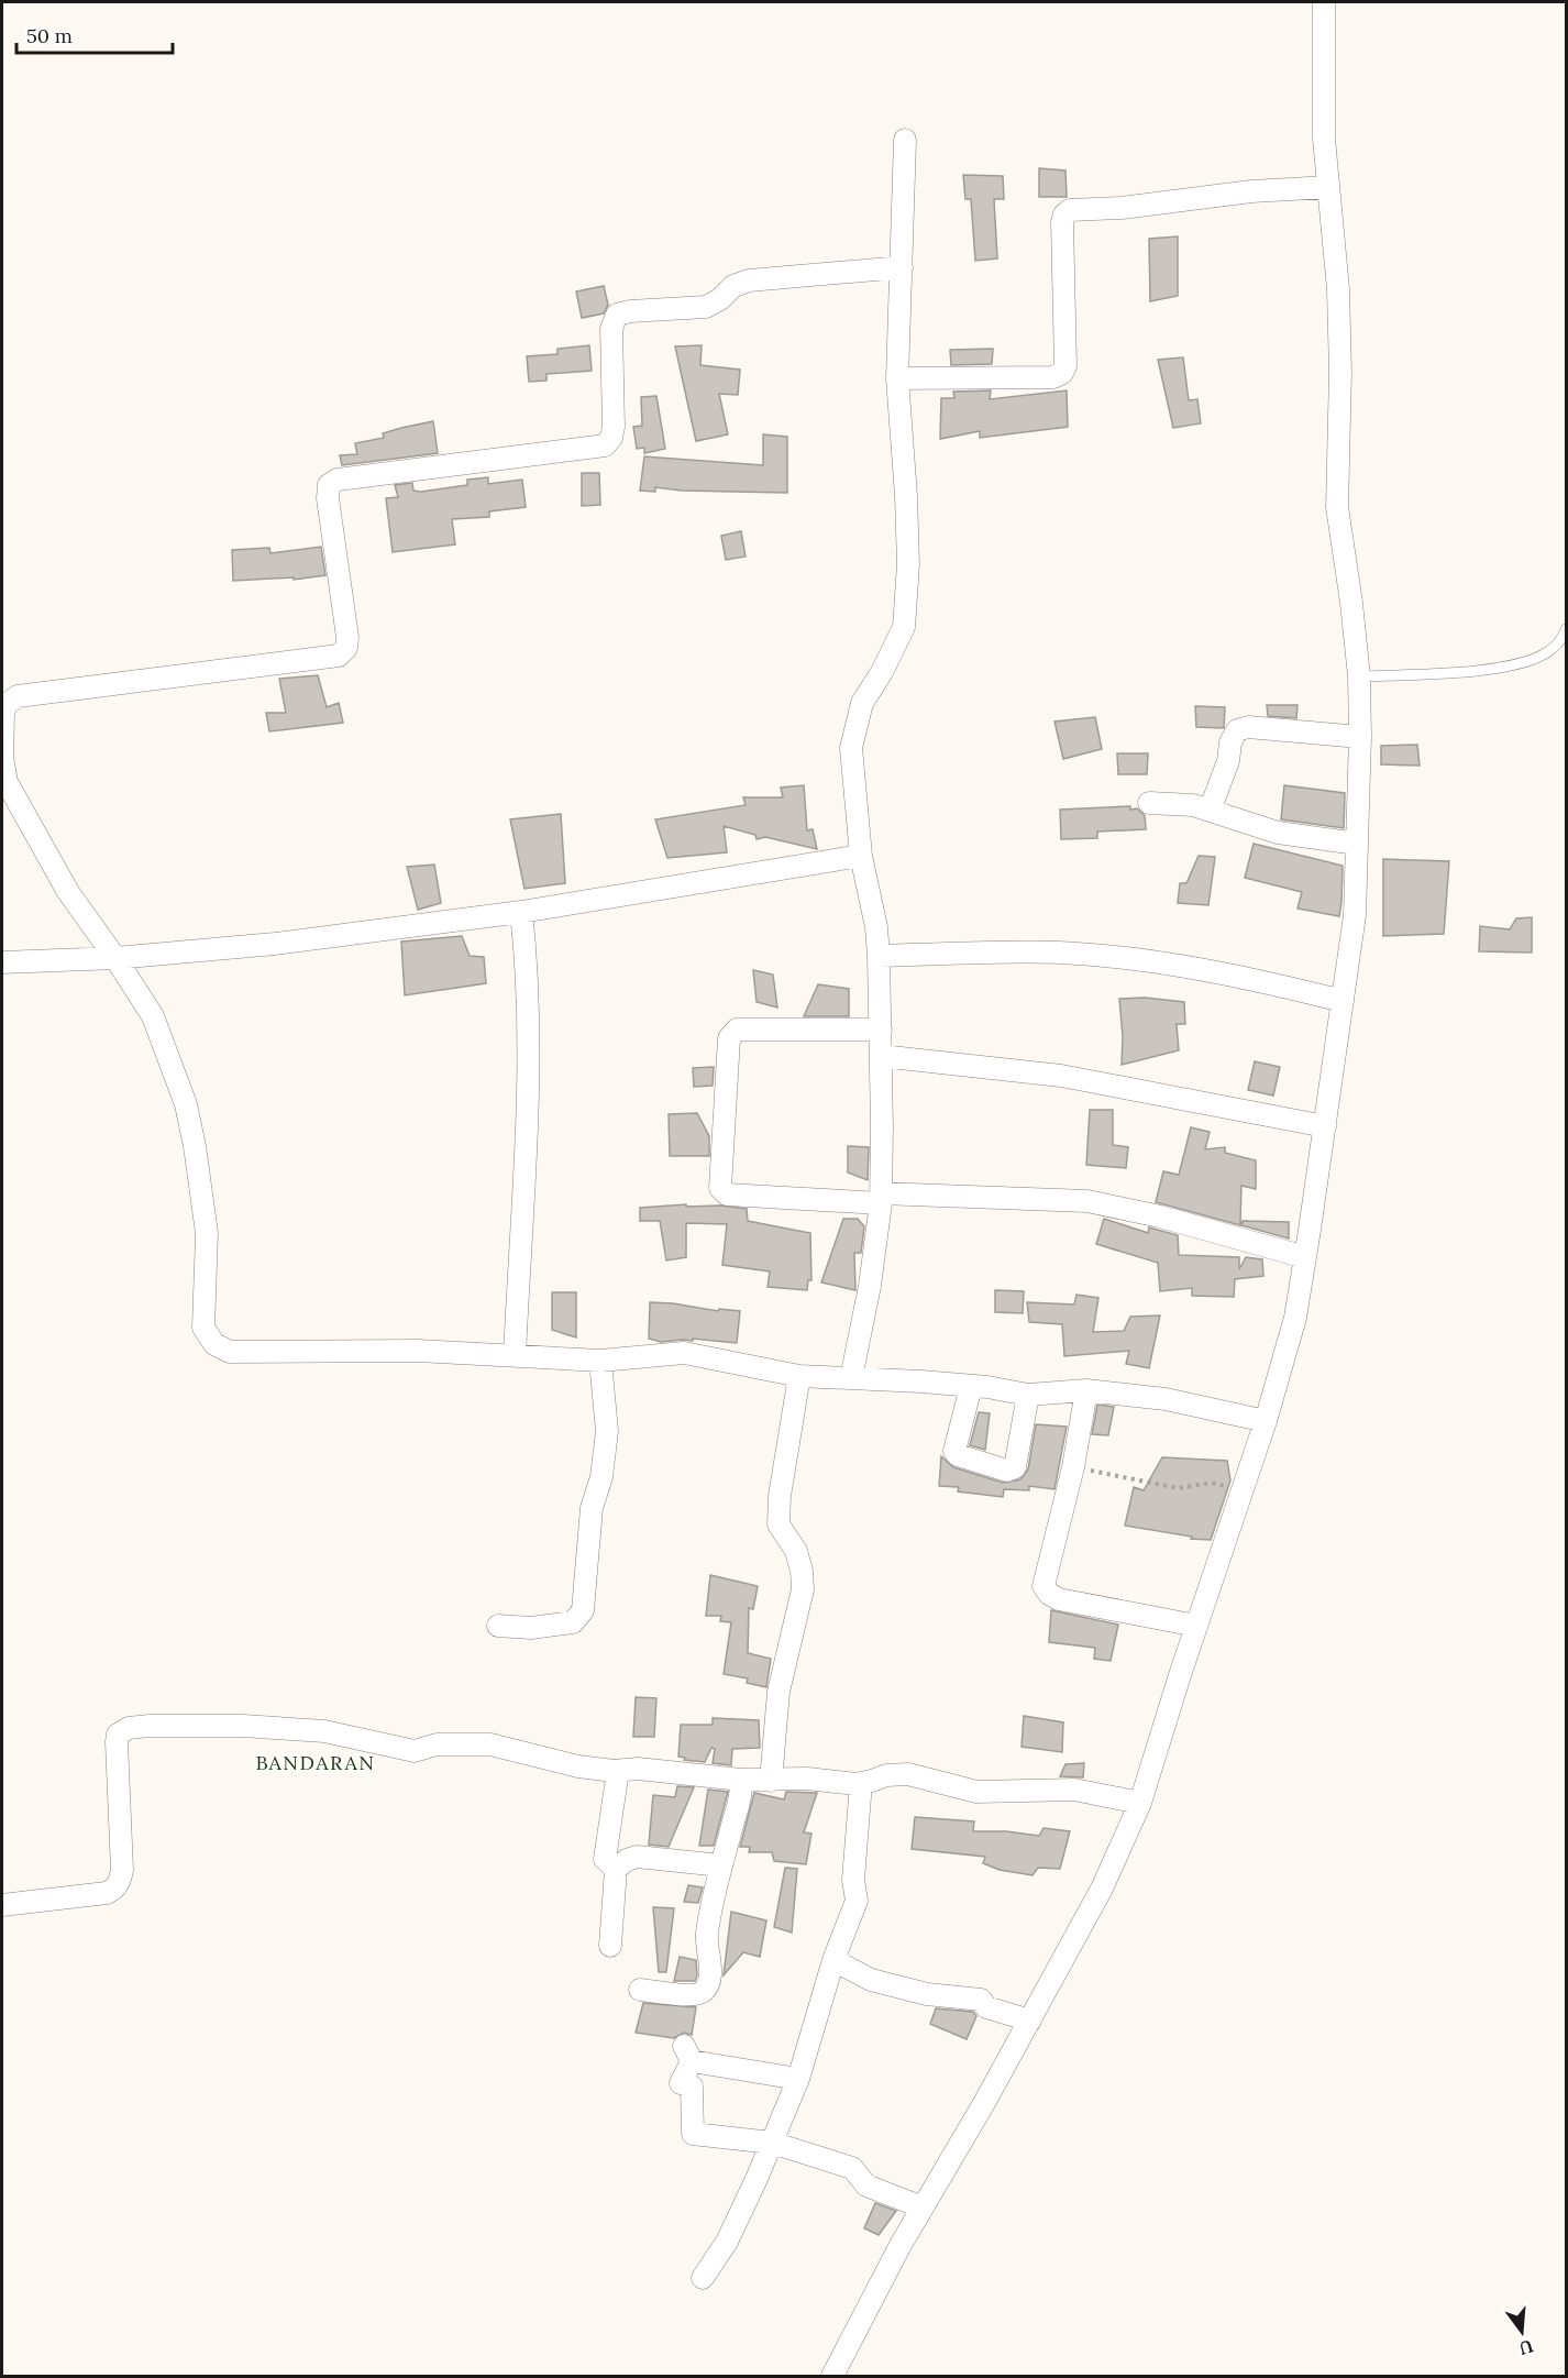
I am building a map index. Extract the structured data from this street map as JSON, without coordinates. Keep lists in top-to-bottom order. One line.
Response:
{"districts":["BANDARAN"],"scale_bar":"50 m","north":"bottom"}
